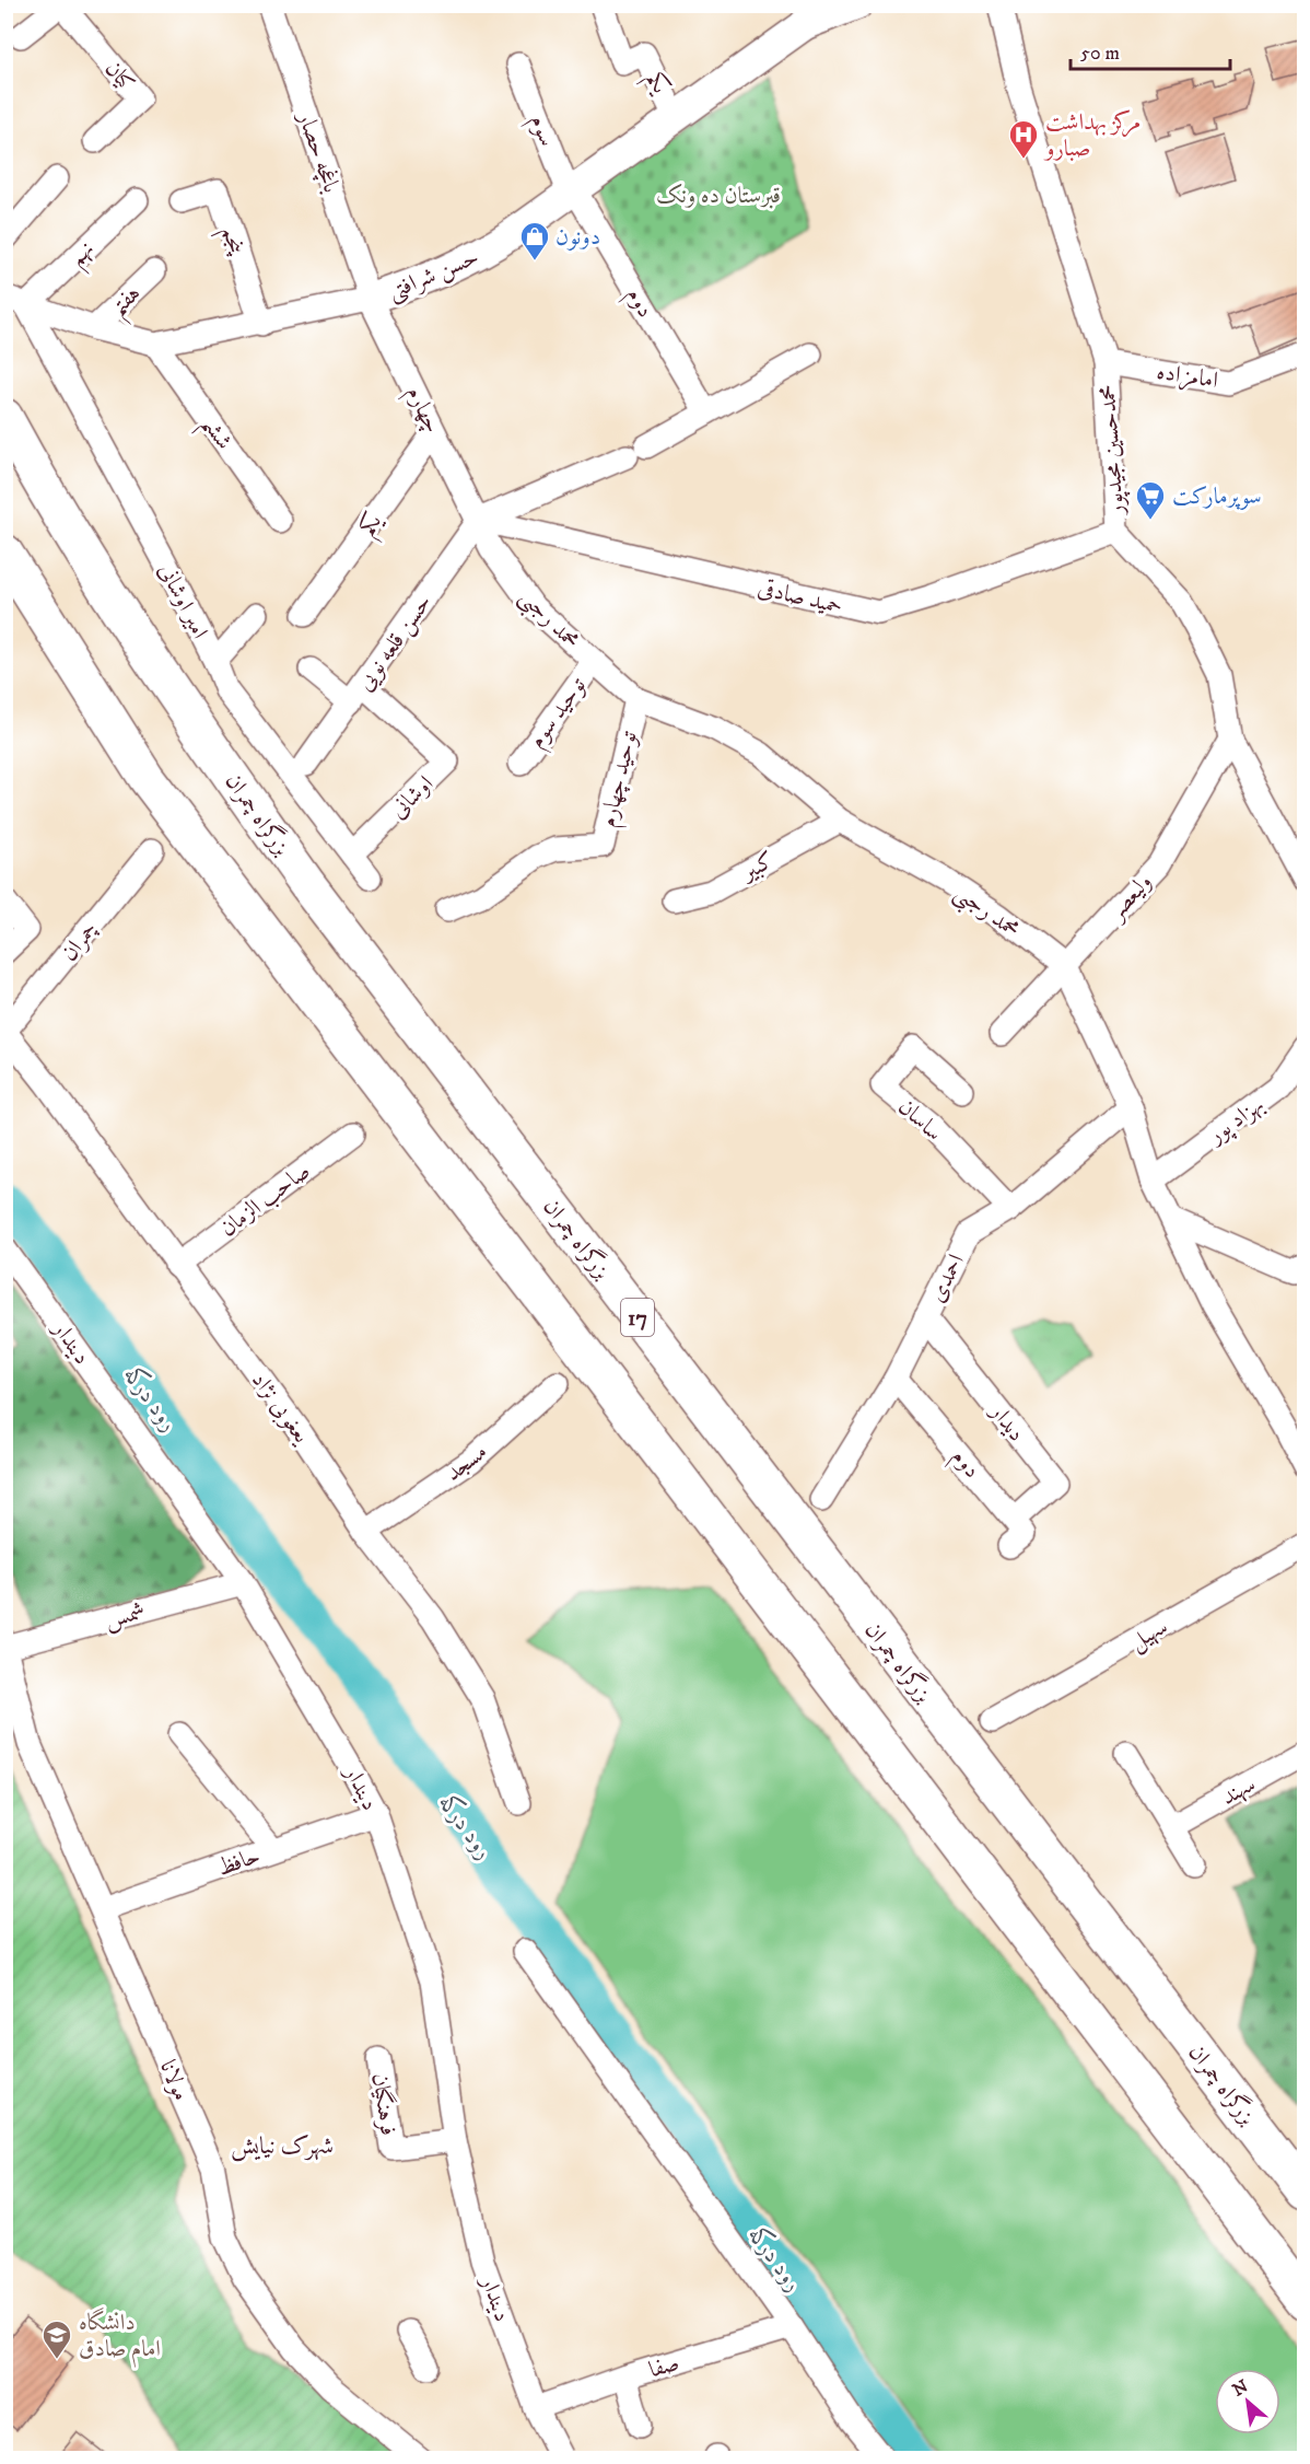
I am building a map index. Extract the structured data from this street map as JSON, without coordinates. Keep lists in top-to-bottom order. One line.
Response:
{"streets":{"highway":["بزرگراه چمران","17"],"street":["کیان","یکم","سوم","باغچه حصار","پنجم","نهم","حسن شرافتی","هفتم","دوم","امامزاده","چهارم","ششم","محمدحسین مجیدپور","حمید صادقی","امیر اوشانی","محمد رجبی","حسن قلعه نویی","توحید سوم","توحید چهارم","اوشانی","کبیر","ولیعصر","چمران","ساسان","بهزاد پور","صاحب الزمان","احمدی","دیندار","یعغوبی نژاد","دیدار","مسجد","شمس","سهیل","سهند","حافظ","مولانا","فرهنگیان","صفا"]},"crossings":[["یکم","حسن شرافتی"],["یکم","چهارم"],["سوم","حسن شرافتی"],["سوم","دوم"],["باغچه حصار","حسن شرافتی"],["باغچه حصار","چهارم"],["پنجم","حسن شرافتی"],["نهم","حسن شرافتی"],["نهم","امیر اوشانی"],["حسن شرافتی","هفتم"],["حسن شرافتی","دوم"],["حسن شرافتی","چهارم"],["حسن شرافتی","ششم"],["حسن شرافتی","امیر اوشانی"],["دوم","احمدی"],["دوم","دیدار"],["امامزاده","محمدحسین مجیدپور"],["چهارم","حمید صادقی"],["چهارم","محمد رجبی"],["چهارم","حسن قلعه نویی"],["محمدحسین مجیدپور","حمید صادقی"],["محمدحسین مجیدپور","ولیعصر"],["حمید صادقی","محمد رجبی"],["حمید صادقی","حسن قلعه نویی"],["امیر اوشانی","اوشانی"],["محمد رجبی","حسن قلعه نویی"],["محمد رجبی","توحید سوم"],["محمد رجبی","توحید چهارم"],["محمد رجبی","کبیر"],["محمد رجبی","ولیعصر"],["محمد رجبی","بهزاد پور"],["محمد رجبی","احمدی"],["حسن قلعه نویی","اوشانی"],["چمران","یعغوبی نژاد"],["ساسان","احمدی"],["صاحب الزمان","یعغوبی نژاد"],["احمدی","دیدار"],["دیندار","شمس"],["دیندار","حافظ"],["دیندار","فرهنگیان"],["دیندار","صفا"],["یعغوبی نژاد","مسجد"],["شمس","مولانا"],["حافظ","مولانا"]],"districts":["شهرک نیایش"],"water":["رود درکه"],"parks":["قبرستان ده ونک"],"places":{"hospital":["مرکز بهداشت صبارو"],"shop":["دونون"],"supermarket":["سوپرمارکت"],"school or university":["دانشگاه امام صادق"]},"scale_bar":"50 m","north":"top left"}
